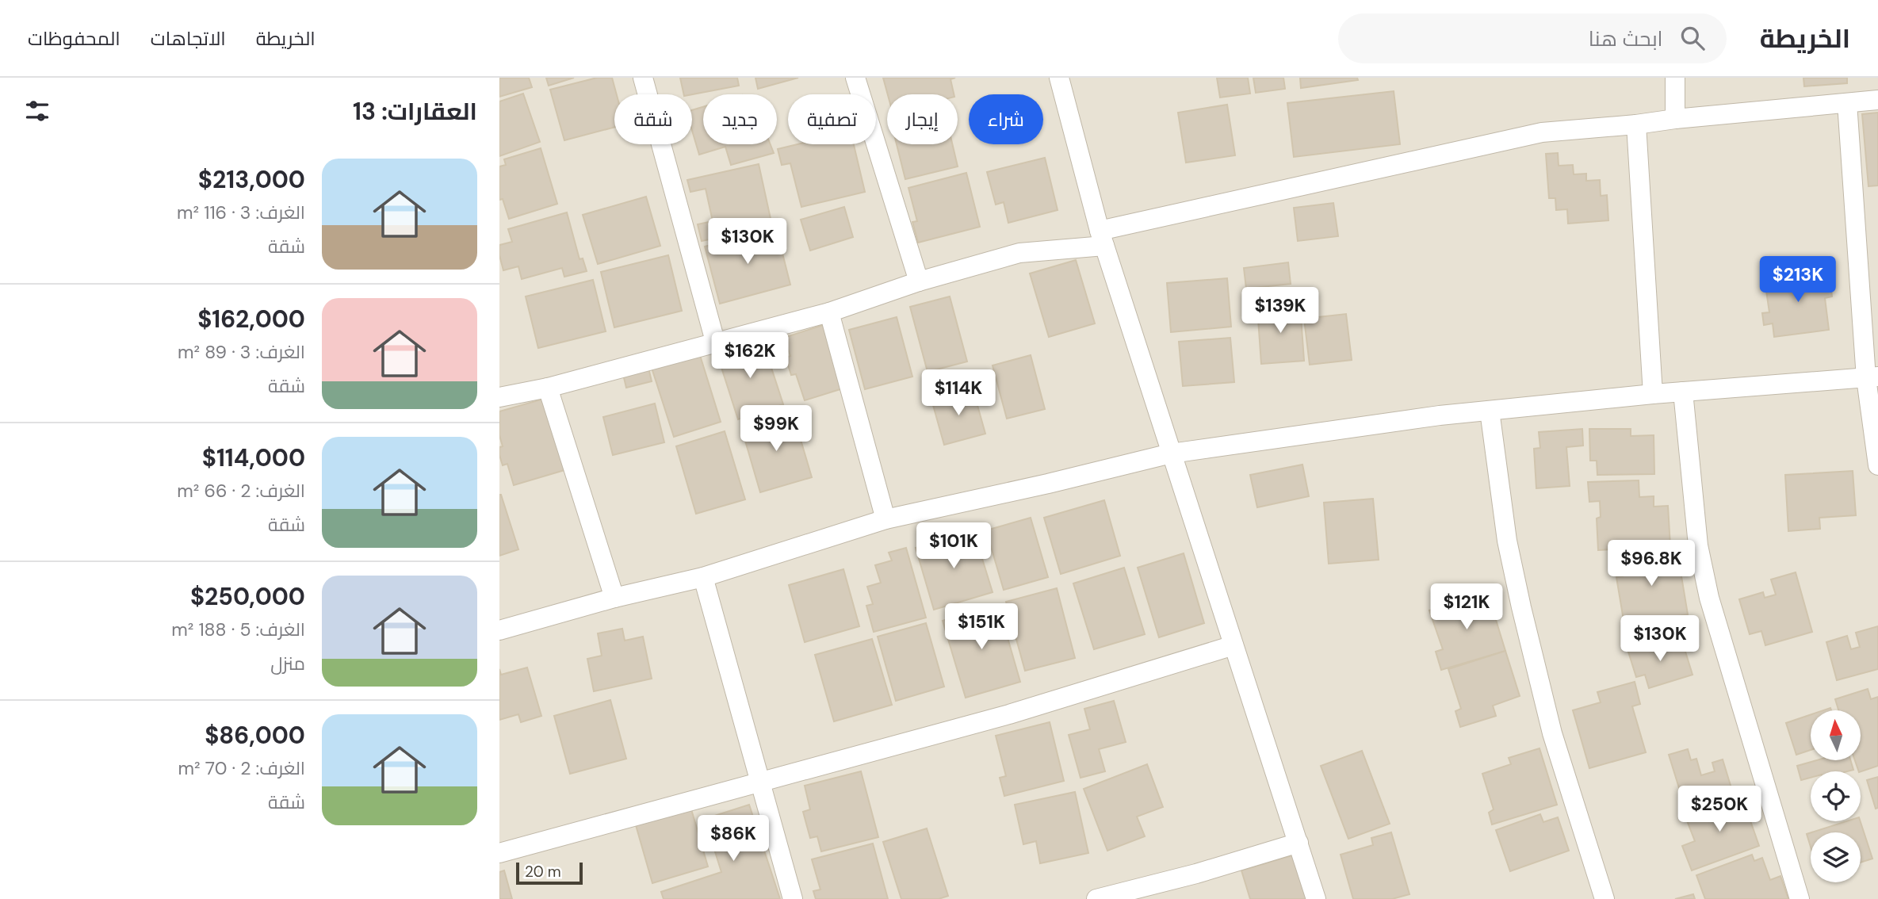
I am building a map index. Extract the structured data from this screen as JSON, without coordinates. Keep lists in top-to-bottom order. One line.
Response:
{"scale_bar":"20 m","north":"top","page":{"header":"الخريطة","search":"ابحث هنا","nav":["الخريطة","الاتجاهات","المحفوظات"],"heading":"العقارات: 13","chip":["شراء","إيجار","تصفية","جديد","شقة"],"list":[{"name":"$213,000","note":"الغرف: 3 · 116 m² · شقة"},{"name":"$162,000","note":"الغرف: 3 · 89 m² · شقة"},{"name":"$114,000","note":"الغرف: 2 · 66 m² · شقة"},{"name":"$250,000","note":"الغرف: 5 · 188 m² · منزل"},{"name":"$86,000","note":"الغرف: 2 · 70 m² · شقة"}],"price":["$130K","$213K","$139K","$162K","$114K","$99K","$101K","$96.8K","$121K","$151K","$130K","$250K","$86K"],"scale":"20 m"}}
